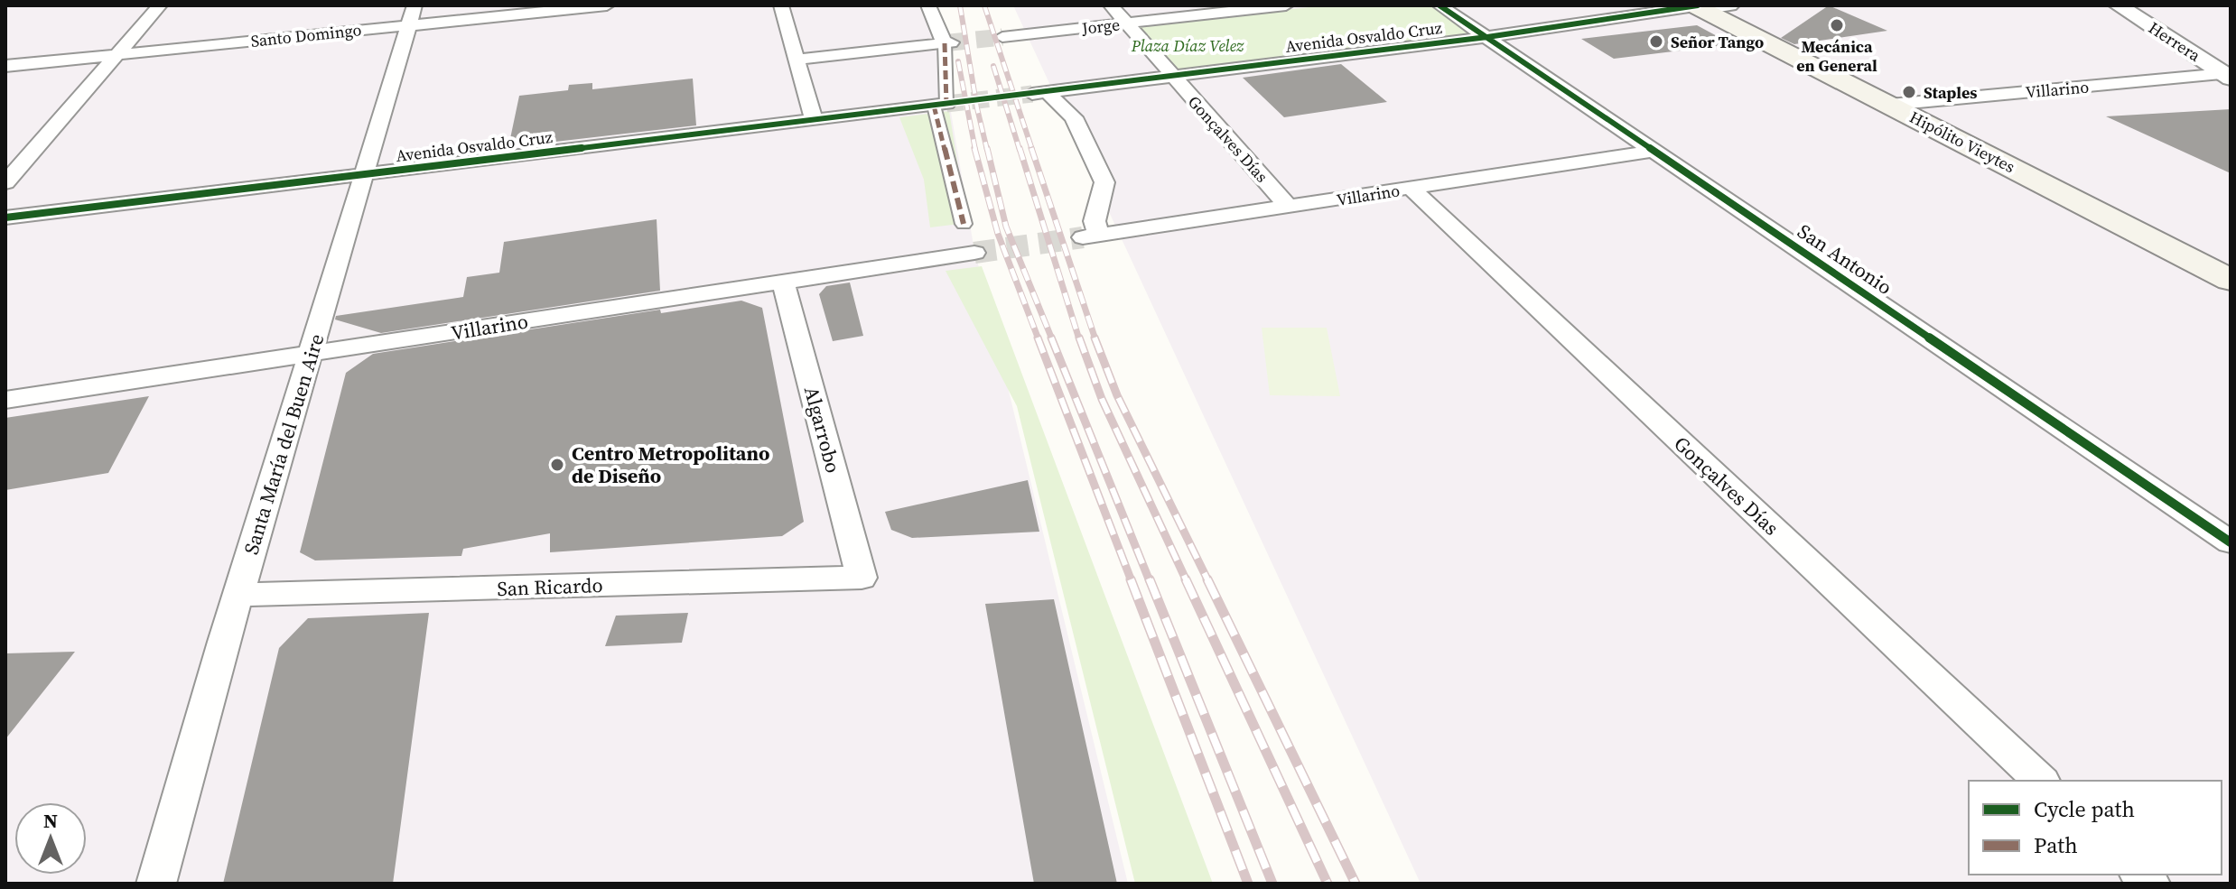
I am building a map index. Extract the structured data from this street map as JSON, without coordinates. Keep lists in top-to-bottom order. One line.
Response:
{"streets":{"main road":["Hipólito Vieytes"],"street":["Jorge","Santo Domingo","Avenida Osvaldo Cruz","Herrera","Villarino","Gonçalves Días","San Antonio","Algarrobo","Santa María del Buen Aire","San Ricardo"]},"crossings":[["Jorge","Gonçalves Días"],["Santo Domingo","Santa María del Buen Aire"],["Avenida Osvaldo Cruz","Villarino"],["Avenida Osvaldo Cruz","Gonçalves Días"],["Avenida Osvaldo Cruz","Hipólito Vieytes"],["Avenida Osvaldo Cruz","San Antonio"],["Avenida Osvaldo Cruz","Santa María del Buen Aire"],["Herrera","Villarino"],["Villarino","Gonçalves Días"],["Villarino","Hipólito Vieytes"],["Villarino","San Antonio"],["Villarino","Algarrobo"],["Villarino","Santa María del Buen Aire"],["Algarrobo","San Ricardo"],["Santa María del Buen Aire","San Ricardo"]],"parks":["Plaza Díaz Velez"],"places":["Mecánica en General","Señor Tango","Staples","Centro Metropolitano de Diseño"],"legend":["Cycle path","Path"],"north":"top"}
